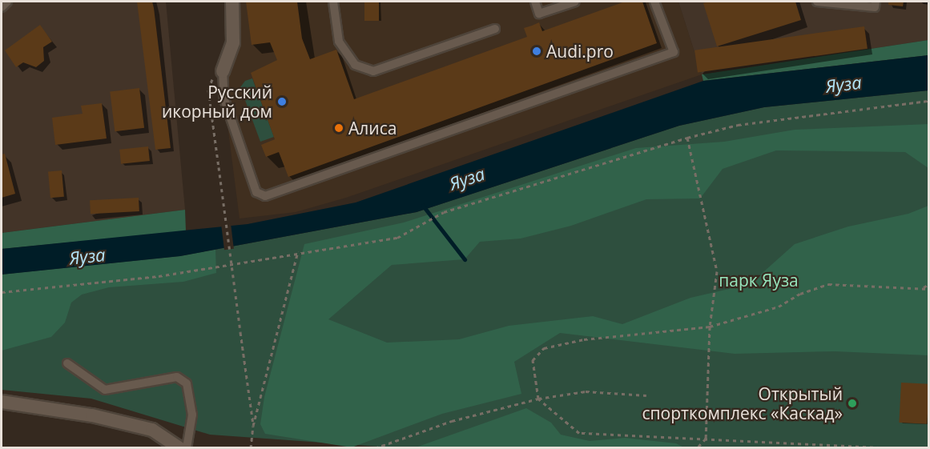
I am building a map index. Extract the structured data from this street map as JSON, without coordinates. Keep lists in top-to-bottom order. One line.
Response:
{"water":["Яуза"],"parks":["парк Яуза"],"places":["Audi.pro","Русский икорный дом","Алиса","Открытый спорткомплекс «Каскад»"]}
